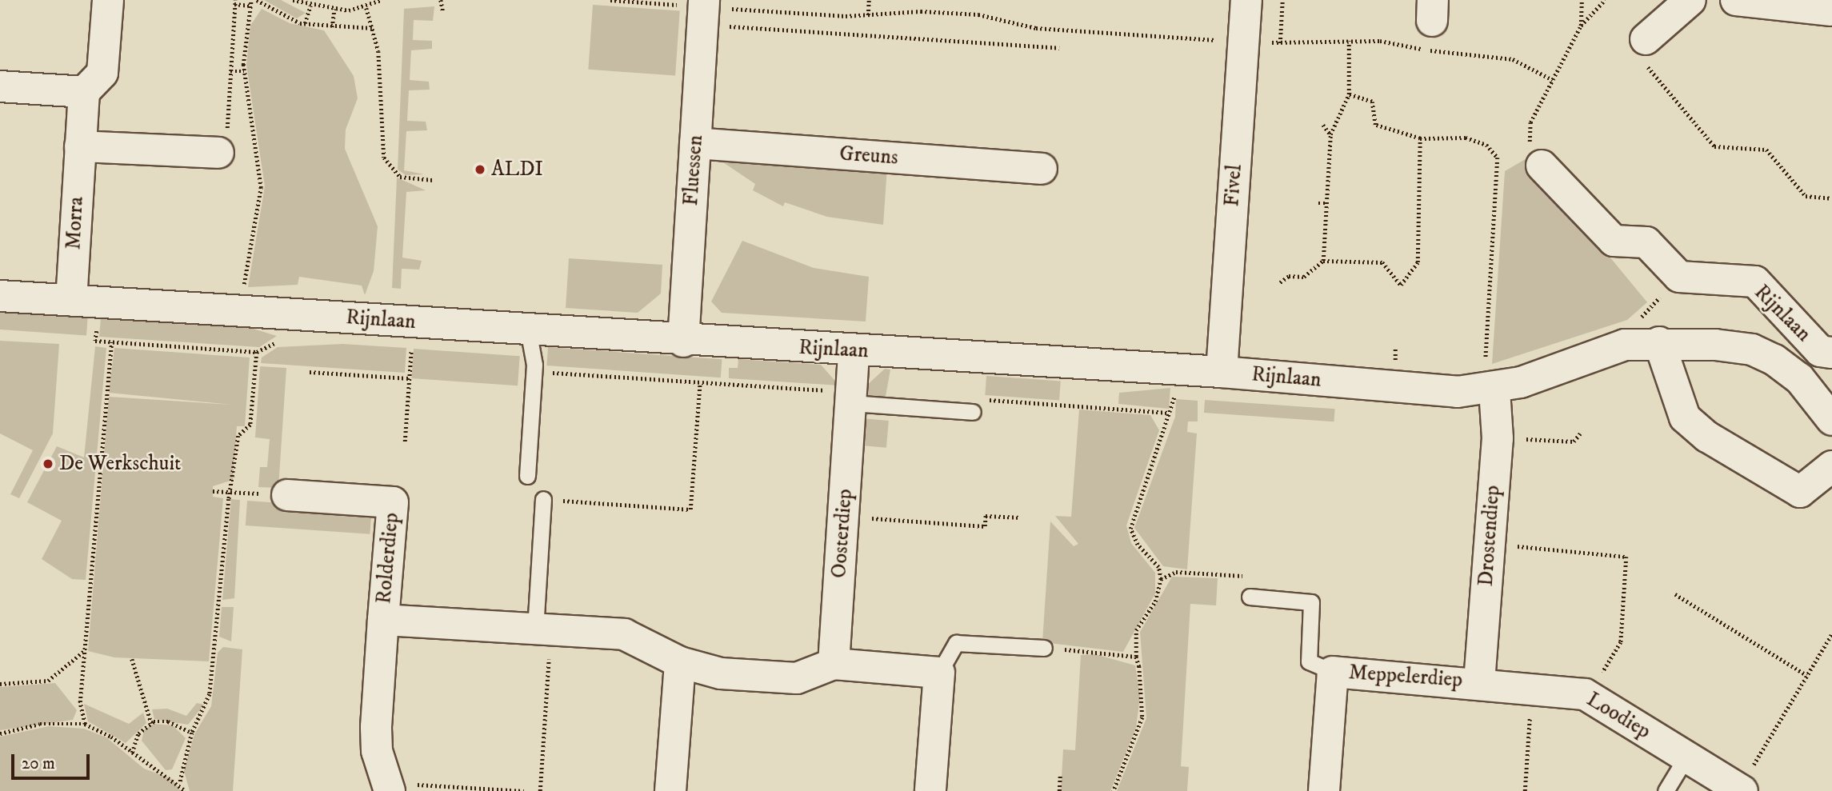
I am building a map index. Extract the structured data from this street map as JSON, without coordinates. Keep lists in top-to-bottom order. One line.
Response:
{"streets":{"street":["Greuns","Fluessen","Fivel","Morra","Rijnlaan","Oosterdiep","Drostendiep","Rolderdiep","Meppelerdiep","Loodiep"]},"crossings":[["Greuns","Fluessen"],["Fluessen","Rijnlaan"],["Fivel","Rijnlaan"],["Morra","Rijnlaan"],["Rijnlaan","Oosterdiep"],["Rijnlaan","Drostendiep"],["Oosterdiep","Rolderdiep"],["Drostendiep","Meppelerdiep"],["Drostendiep","Loodiep"],["Meppelerdiep","Loodiep"]],"places":["ALDI","De Werkschuit"],"scale_bar":"20 m"}
